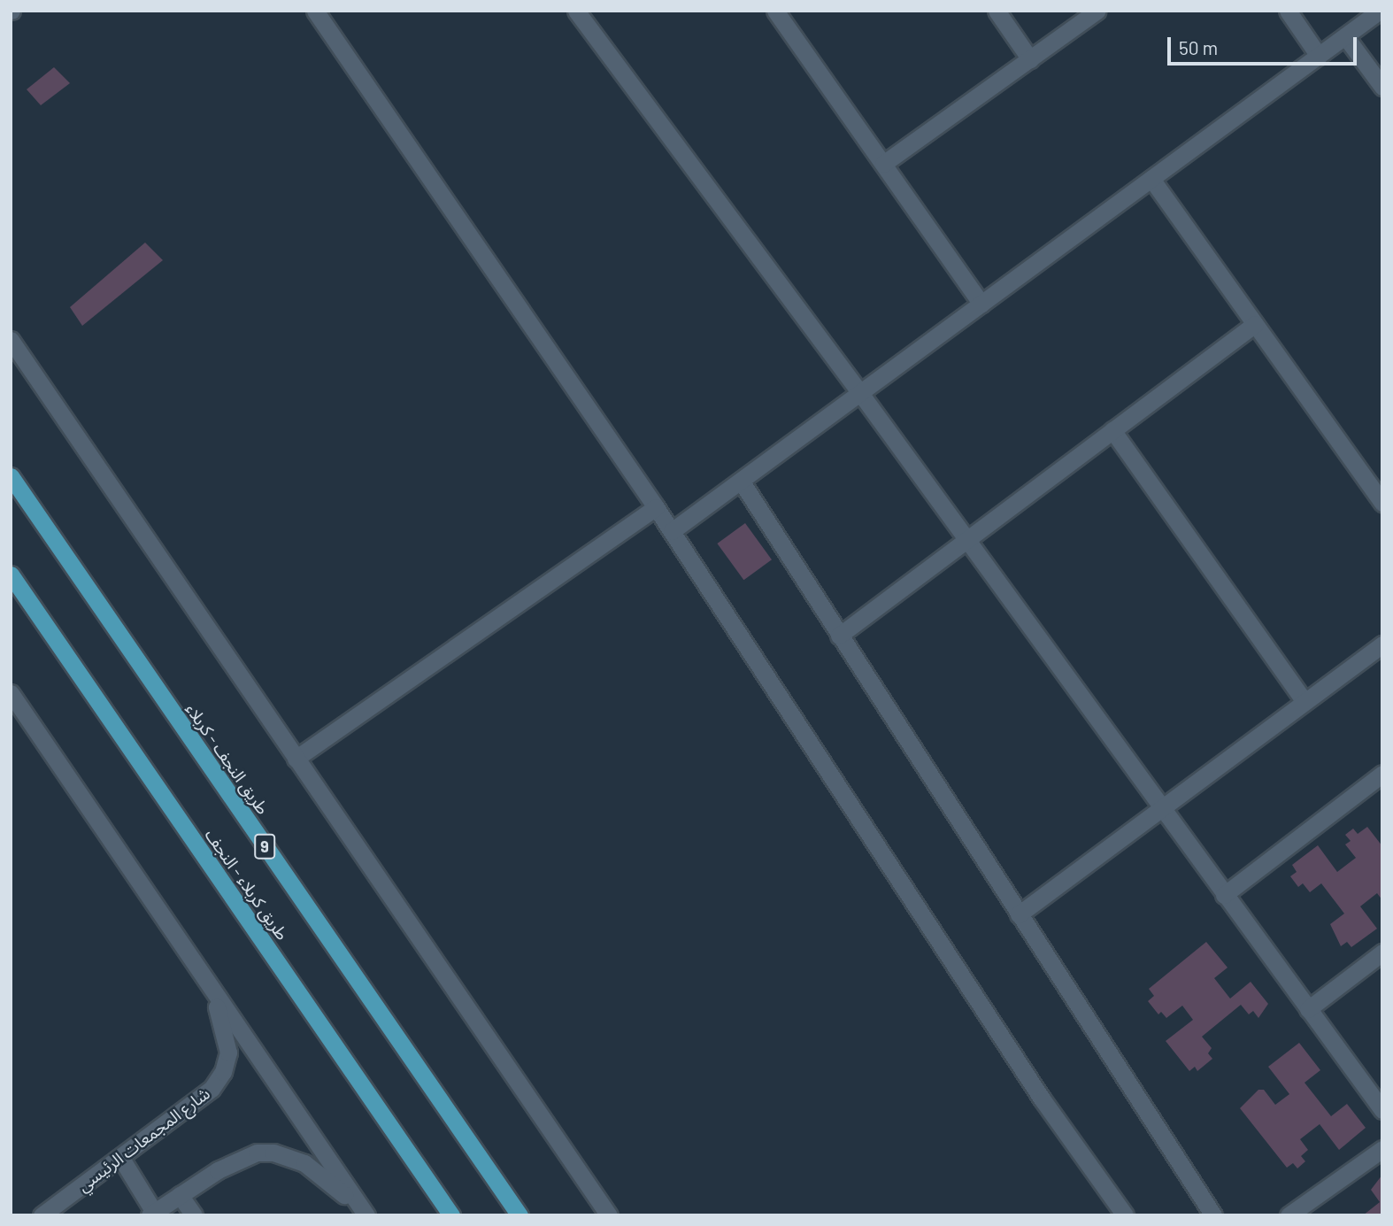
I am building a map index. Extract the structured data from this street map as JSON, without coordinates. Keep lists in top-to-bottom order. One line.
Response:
{"streets":{"highway":["طريق النجف - کربلاء","9","طريق کربلاء - النجف"],"street":["شارع المجمعات الرئيسي"]},"scale_bar":"50 m"}
